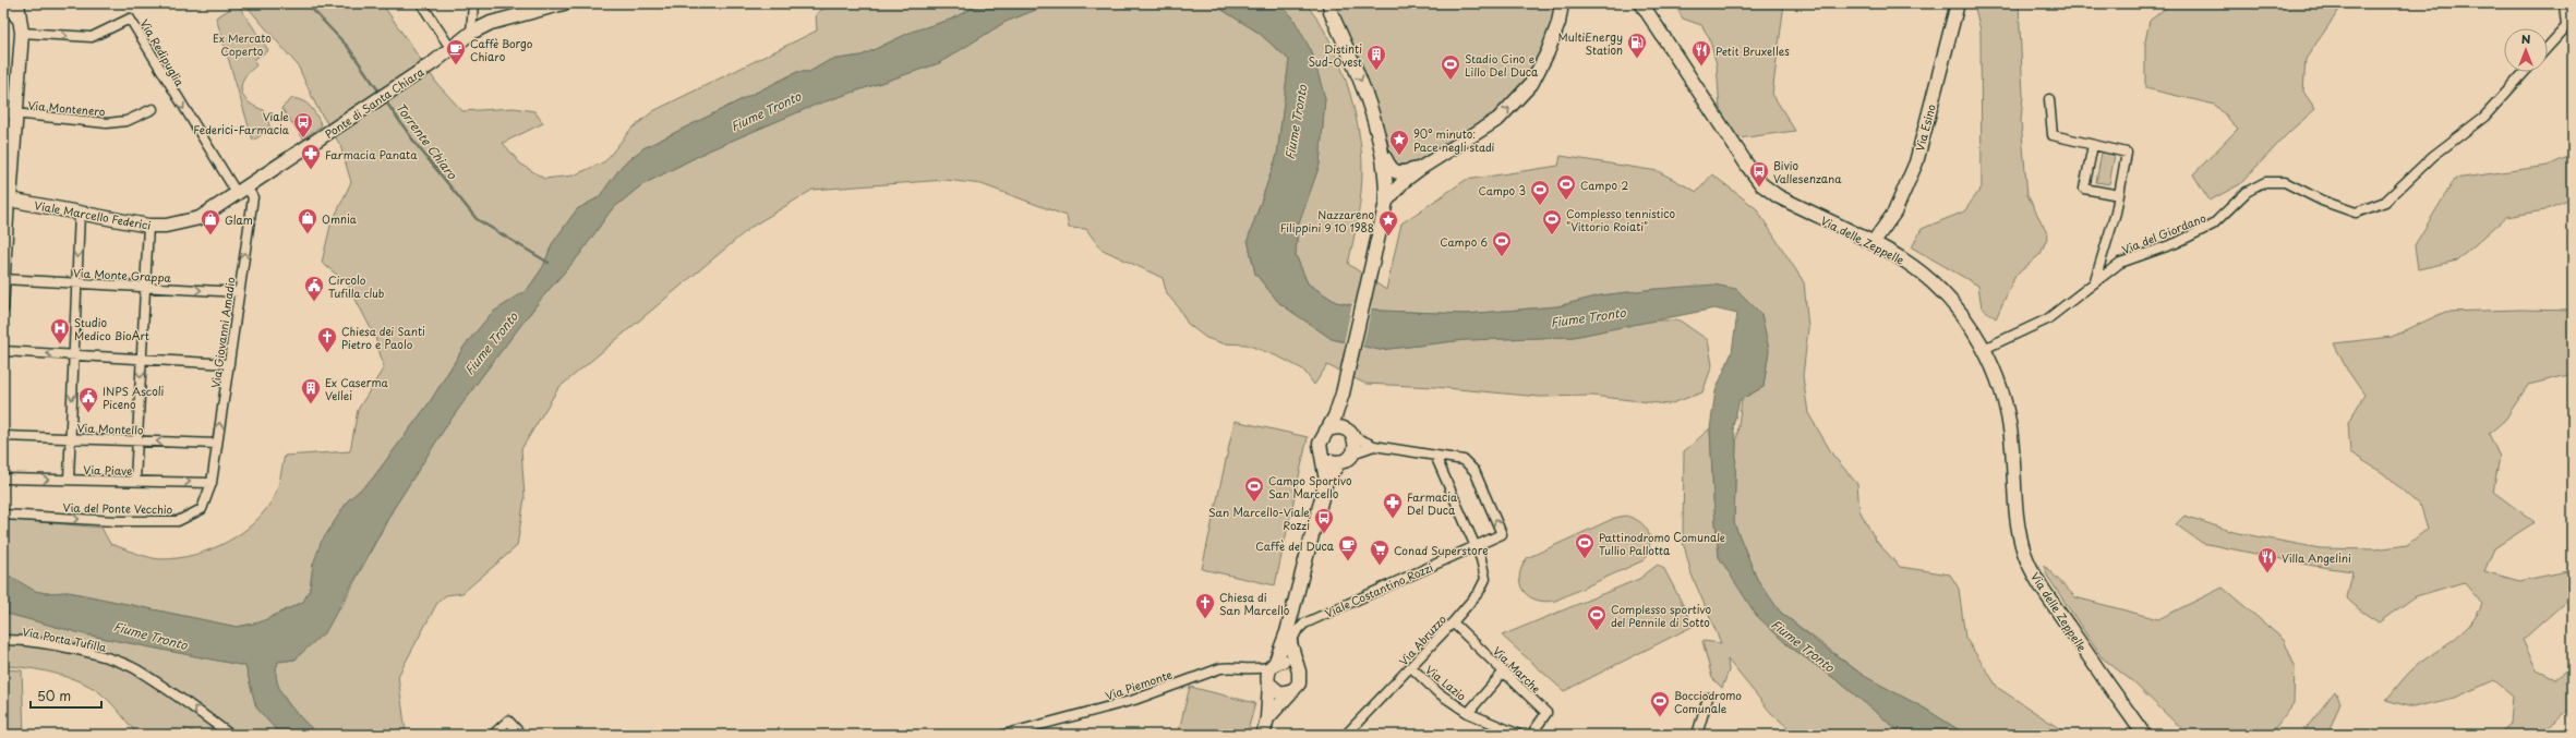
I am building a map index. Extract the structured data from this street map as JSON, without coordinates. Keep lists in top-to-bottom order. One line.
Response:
{"streets":{"street":["Via Redipuglia","Ponte di Santa Chiara","Via Montenero","Via Esino","Viale Marcello Federici","Via del Giordano","Via delle Zeppelle","Via Monte Grappa","Via Giovanni Amadio","Via Montello","Via Piave","Via del Ponte Vecchio","Viale Costantino Rozzi","Via Porta Tufilla","Via Abruzzo","Via Marche","Via Lazio","Via Piemonte"]},"crossings":[["Via Redipuglia","Viale Marcello Federici"],["Via Redipuglia","Via Giovanni Amadio"],["Ponte di Santa Chiara","Viale Marcello Federici"],["Via Esino","Via delle Zeppelle"],["Viale Marcello Federici","Via Giovanni Amadio"],["Via del Giordano","Via delle Zeppelle"],["Via Monte Grappa","Via Giovanni Amadio"],["Via Giovanni Amadio","Via Montello"],["Via Giovanni Amadio","Via Piave"],["Via Giovanni Amadio","Via del Ponte Vecchio"],["Via Piave","Via del Ponte Vecchio"],["Viale Costantino Rozzi","Via Abruzzo"],["Viale Costantino Rozzi","Via Piemonte"],["Via Abruzzo","Via Marche"],["Via Abruzzo","Via Lazio"],["Via Marche","Via Lazio"]],"one_way":["Via Redipuglia","Via Giovanni Amadio","Via Montello","Via Piave","Via del Ponte Vecchio","Via Porta Tufilla"],"water":["Fiume Tronto","Torrente Chiaro"],"parks":["Ex Mercato Coperto"],"places":{"fuel station":["MultiEnergy Station"],"cafe":["Caffè Borgo Chiaro","Caffè del Duca"],"restaurant":["Petit Bruxelles","Villa Angelini"],"building":["Distinti Sud-Ovest","Ex Caserma Vellei"],"sports":["Stadio Cino e Lillo Del Duca","Campo 2","Campo 3","Complesso tennistico \"Vittorio Roiati\"","Campo 6","Campo Sportivo San Marcello","Pattinodromo Comunale Tullio Pallotta","Complesso sportivo del Pennile di Sotto","Bocciodromo Comunale"],"bus stop":["Viale Federici-Farmacia","Bivio Vallesenzana","San Marcello-Viale Rozzi"],"place":["90° minuto: Pace negli stadi","Nazzareno Filippini 9 10 1988"],"pharmacy":["Farmacia Panata","Farmacia Del Duca"],"shop":["Omnia","Glam"],"public building":["Circolo Tufilla club","INPS Ascoli Piceno"],"hospital":["Studio Medico BioArt"],"church":["Chiesa dei Santi Pietro e Paolo","Chiesa di San Marcello"],"supermarket":["Conad Superstore"]},"scale_bar":"50 m","north":"top"}
